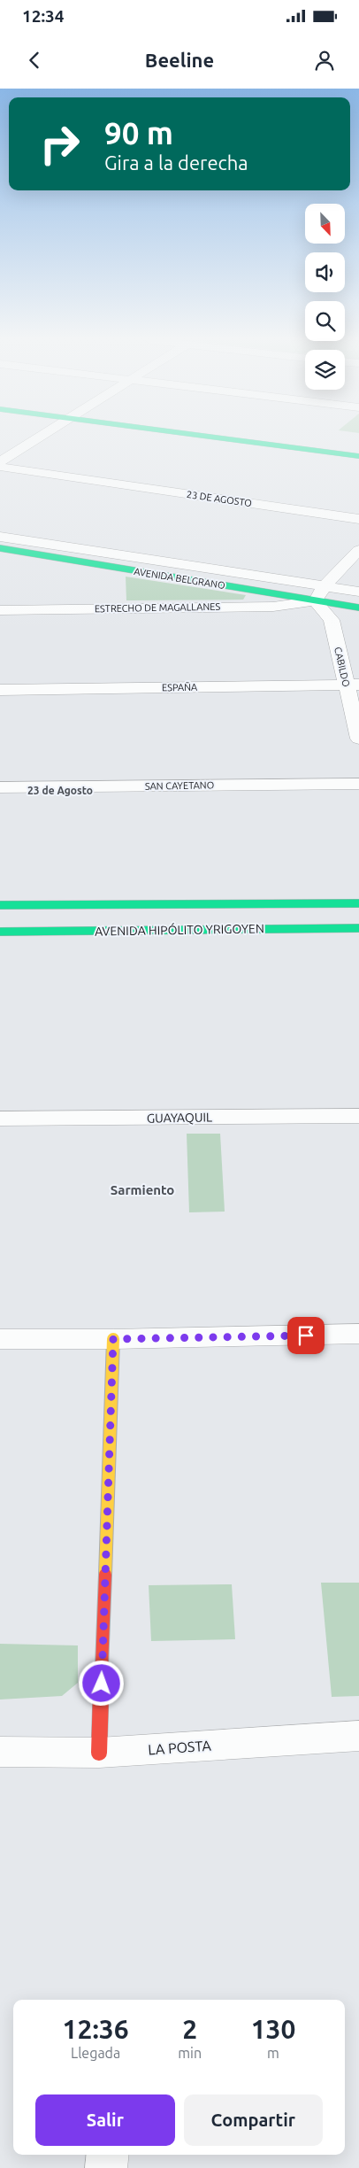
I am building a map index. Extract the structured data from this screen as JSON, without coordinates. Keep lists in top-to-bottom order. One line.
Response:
{"streets":{"street":["23 DE AGOSTO","AVENIDA BELGRANO","ESTRECHO DE MAGALLANES","CABILDO","ESPAÑA","SAN CAYETANO","AVENIDA HIPÓLITO YRIGOYEN","GUAYAQUIL","LA POSTA"]},"crossings":[["AVENIDA BELGRANO","ESTRECHO DE MAGALLANES"],["AVENIDA BELGRANO","CABILDO"],["ESTRECHO DE MAGALLANES","CABILDO"],["CABILDO","ESPAÑA"]],"districts":["23 de Agosto","Sarmiento"],"north":"bottom right","page":{"status":"12:34","header":"Beeline","turn":["90 m","Gira a la derecha"],"eta":["12:36","Llegada","2","min","130","m"],"buttons":["Salir","Compartir"]}}
